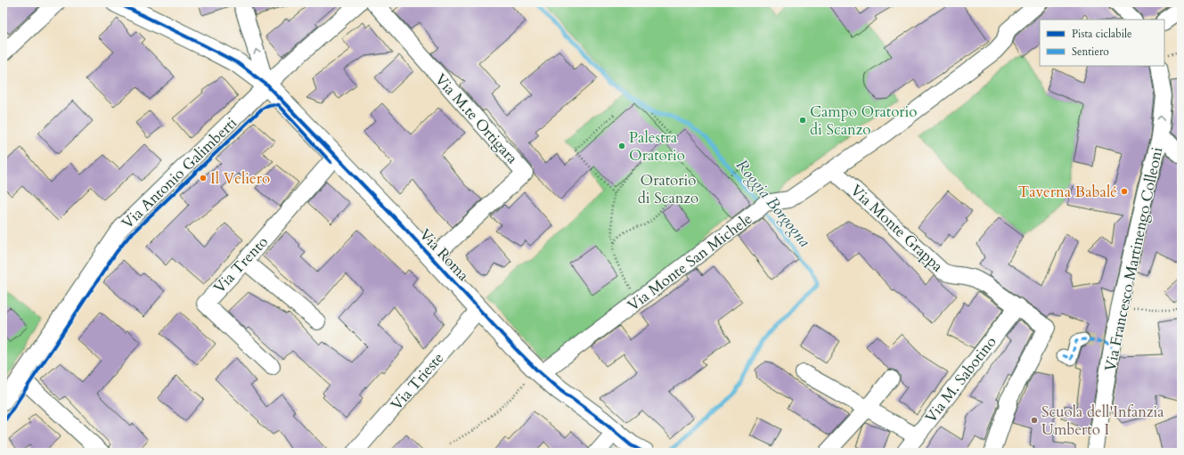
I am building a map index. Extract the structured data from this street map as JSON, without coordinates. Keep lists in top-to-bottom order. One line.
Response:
{"streets":{"street":["Via M.te Ortigara","Via Antonio Galimberti","Via Monte Grappa","Via Roma","Via Francesco Martinengo Colleoni","Via Monte San Michele","Via Trento","Via M. Sabotino","Via Trieste"]},"crossings":[["Via M.te Ortigara","Via Roma"],["Via Antonio Galimberti","Via Roma"],["Via Monte Grappa","Via Monte San Michele"],["Via Monte Grappa","Via M. Sabotino"],["Via Roma","Via Monte San Michele"],["Via Roma","Via Trento"],["Via Roma","Via Trieste"]],"water":["Roggia Borgogna"],"parks":["Oratorio di Scanzo"],"places":["Campo Oratorio di Scanzo","Palestra Oratorio","Il Veliero","Taverna Babalé","Scuola dell'Infanzia Umberto I"],"legend":["Pista ciclabile","Sentiero"]}
